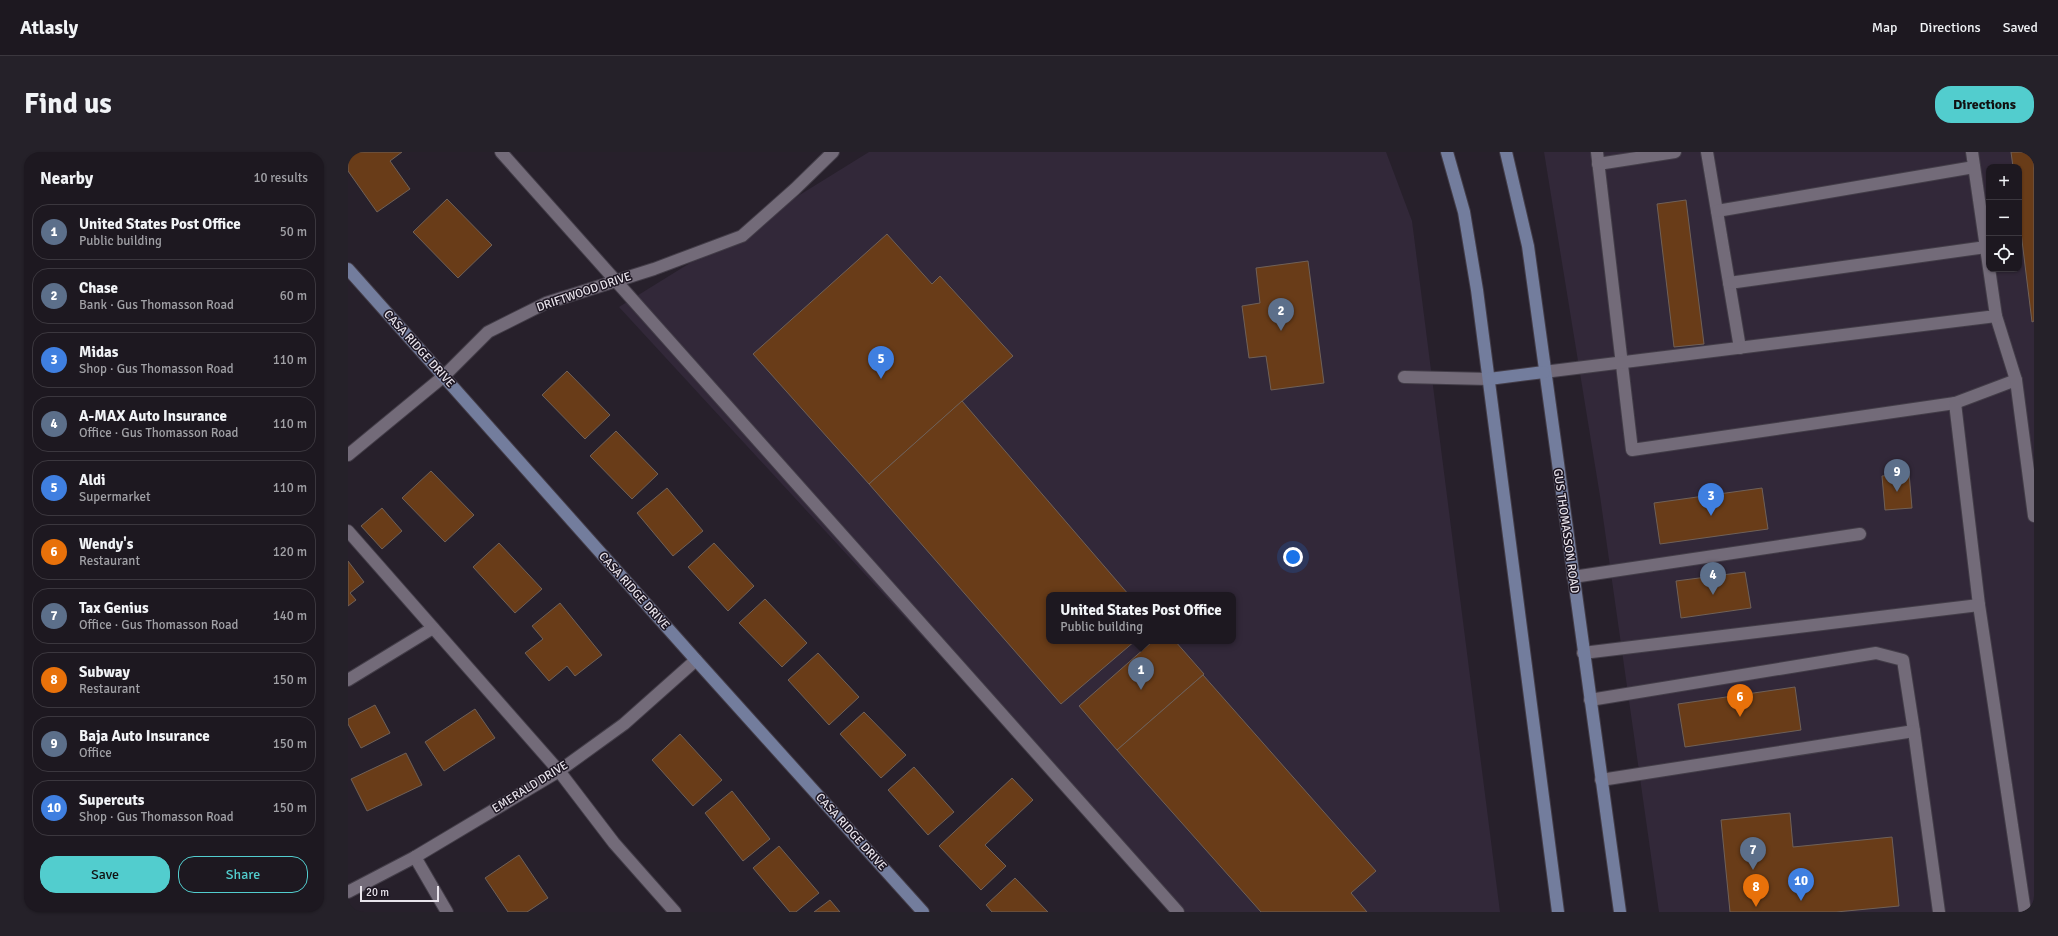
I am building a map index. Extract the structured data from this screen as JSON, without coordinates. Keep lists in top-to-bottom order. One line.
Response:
{"streets":{"main road":["CASA RIDGE DRIVE","GUS THOMASSON ROAD"],"street":["DRIFTWOOD DRIVE","EMERALD DRIVE"]},"crossings":[["DRIFTWOOD DRIVE","CASA RIDGE DRIVE"],["CASA RIDGE DRIVE","EMERALD DRIVE"]],"scale_bar":"20 m","page":{"header":"Atlasly","nav":["Map","Directions","Saved"],"buttons":["Directions",["Save","Share"]],"title":"Find us","heading":["Nearby","10 results"],"map_buttons":["+","−"],"list":[{"mark":"1","name":"United States Post Office","note":"Public building","value":"50 m"},{"mark":"2","name":"Chase","note":"Bank · Gus Thomasson Road","value":"60 m"},{"mark":"3","name":"Midas","note":"Shop · Gus Thomasson Road","value":"110 m"},{"mark":"4","name":"A-MAX Auto Insurance","note":"Office · Gus Thomasson Road","value":"110 m"},{"mark":"5","name":"Aldi","note":"Supermarket","value":"110 m"},{"mark":"6","name":"Wendy's","note":"Restaurant","value":"120 m"},{"mark":"7","name":"Tax Genius","note":"Office · Gus Thomasson Road","value":"140 m"},{"mark":"8","name":"Subway","note":"Restaurant","value":"150 m"},{"mark":"9","name":"Baja Auto Insurance","note":"Office","value":"150 m"},{"mark":"10","name":"Supercuts","note":"Shop · Gus Thomasson Road","value":"150 m"}],"pins":["2","5","9","3","4","1","6","7","10","8"],"popup":["United States Post Office","Public building"],"scale":"20 m"}}
